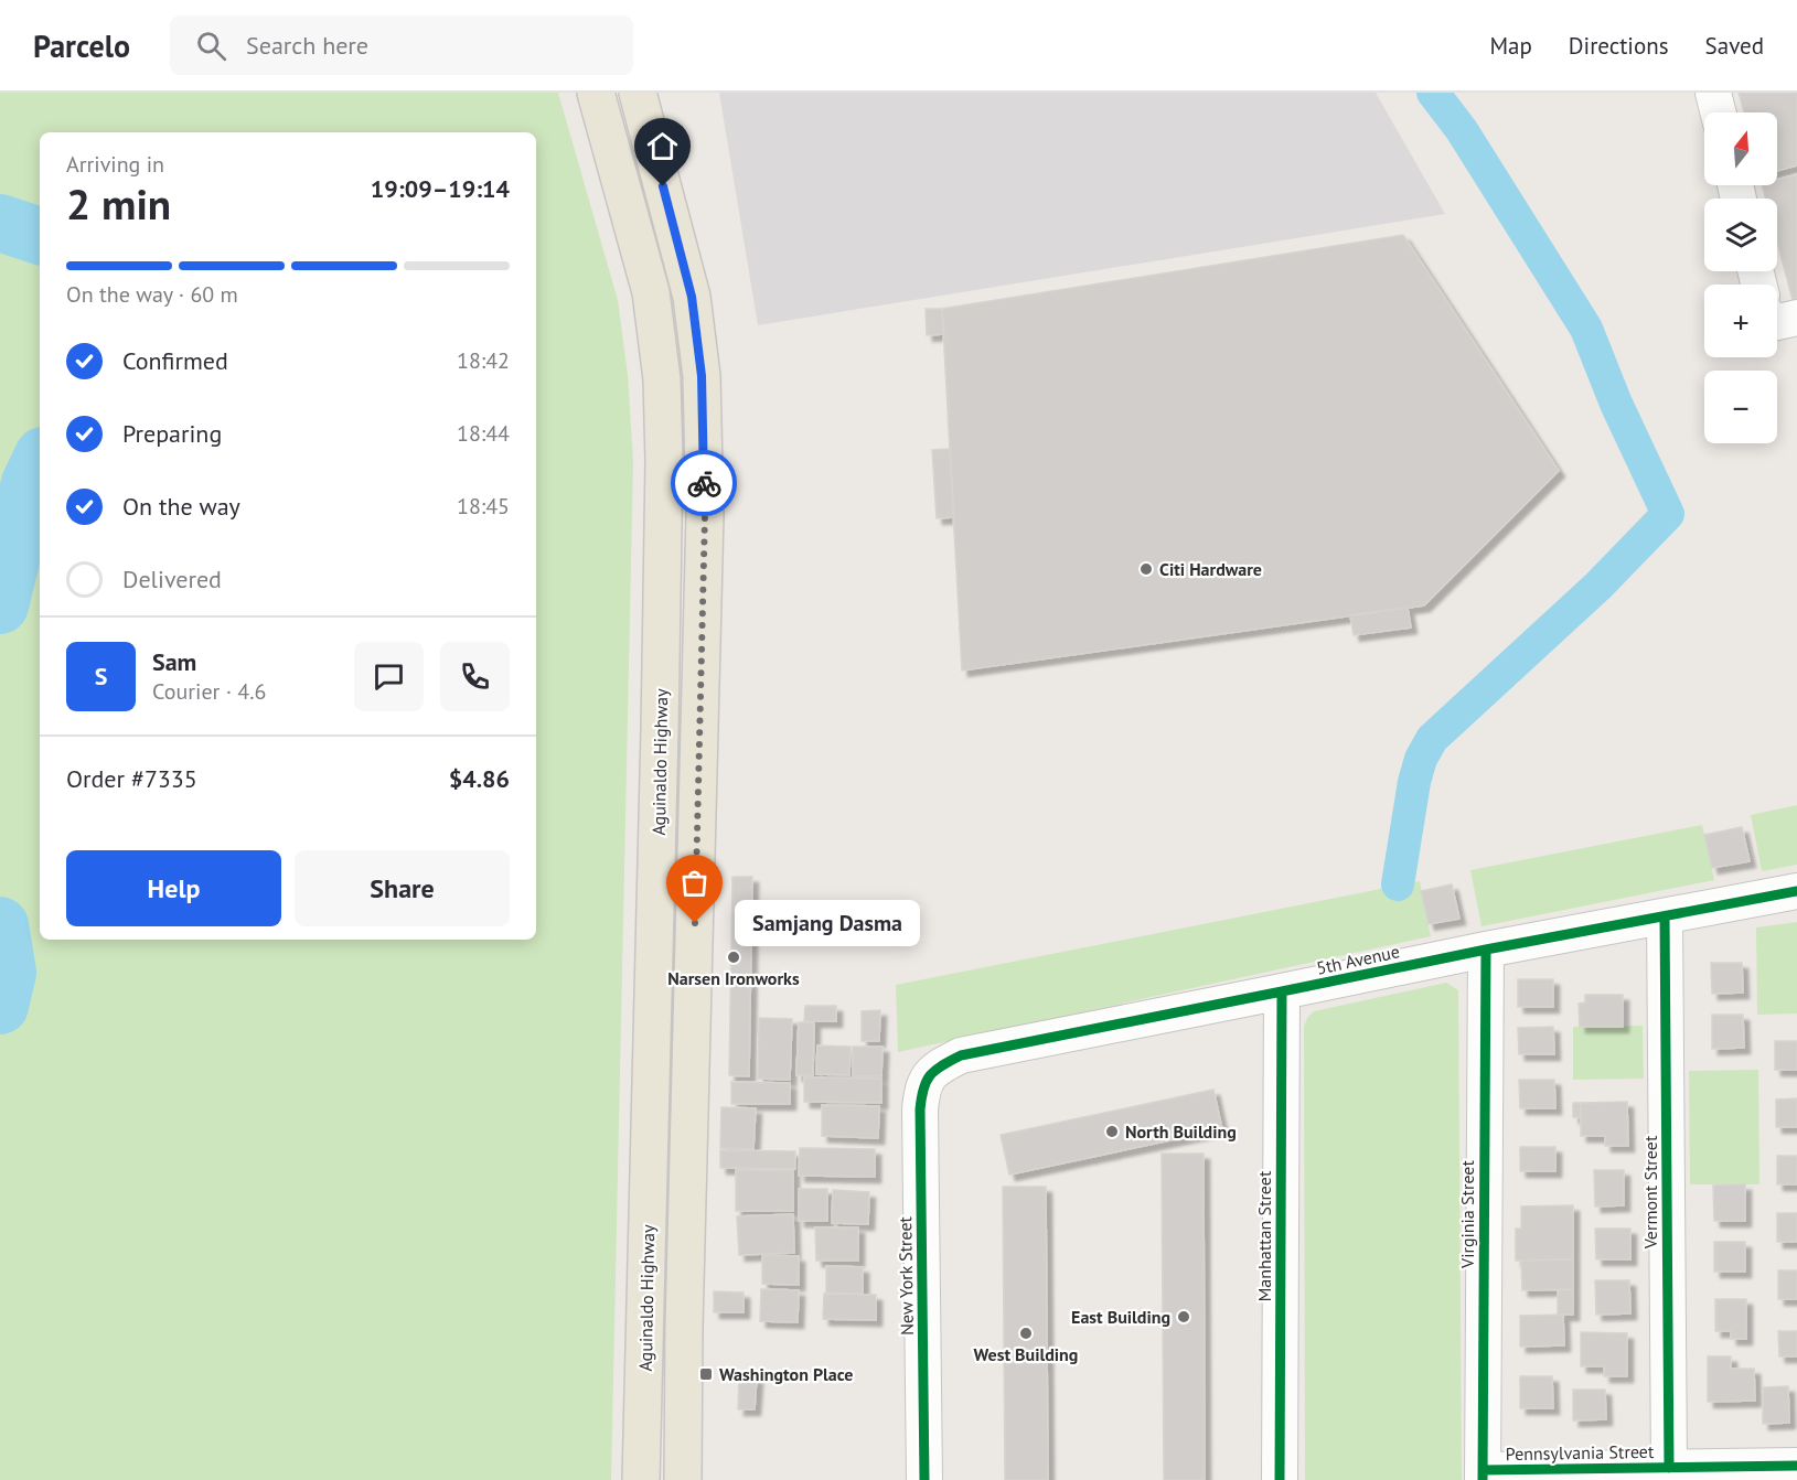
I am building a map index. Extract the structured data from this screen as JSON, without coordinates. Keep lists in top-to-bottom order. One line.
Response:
{"streets":{"main road":["Aguinaldo Highway"],"street":["5th Avenue","Vermont Street","Virginia Street","Manhattan Street","New York Street","Pennsylvania Street"]},"crossings":[["5th Avenue","Vermont Street"],["5th Avenue","Virginia Street"],["5th Avenue","Manhattan Street"],["5th Avenue","New York Street"],["Vermont Street","Pennsylvania Street"],["Virginia Street","Pennsylvania Street"]],"places":{"other":["Citi Hardware","Samjang Dasma","Narsen Ironworks","North Building","East Building","West Building"],"transit":["Washington Place"]},"north":"top","page":{"header":"Parcelo","search":"Search here","nav":["Map","Directions","Saved"],"map_buttons":["+","−"],"heading":["2 min","Arriving in","19:09–19:14"],"panel":["Sam","Courier · 4.6","Order #7335","$4.86"],"bar":"On the way · 60 m","list":[["Confirmed","18:42"],["Preparing","18:44"],["On the way","18:45"],"Delivered"],"round":"S","buttons":["Help","Share"],"bubble":"Samjang Dasma"}}
